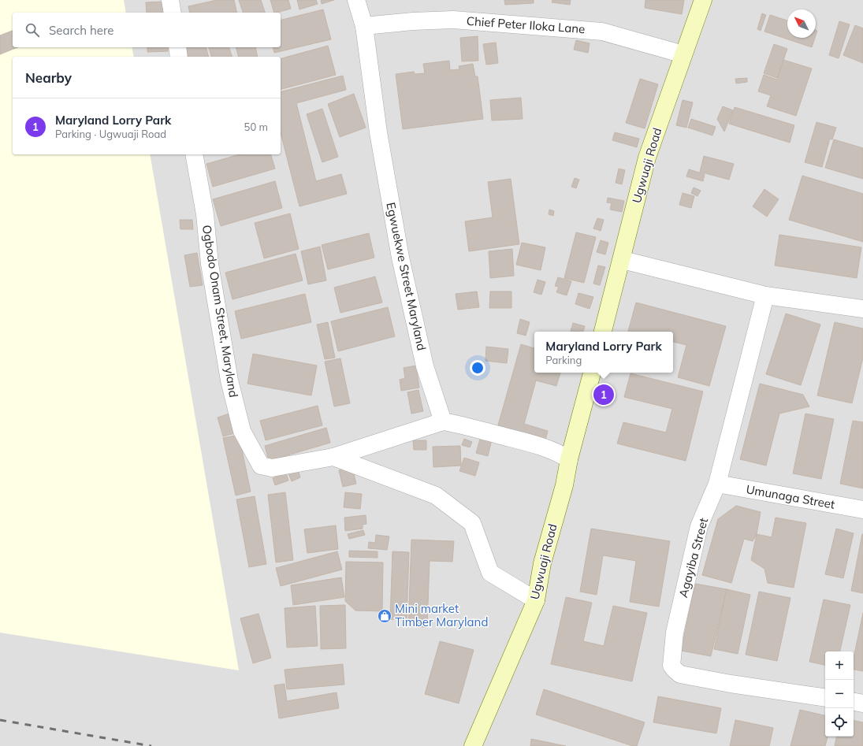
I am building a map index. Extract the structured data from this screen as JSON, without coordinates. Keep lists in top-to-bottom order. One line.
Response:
{"streets":{"main road":["Ugwuaji Road"],"street":["Chief Peter Iloka Lane","Egwuekwe Street Maryland","Ogbodo Onam Street, Maryland","Umunaga Street","Agayiba Street"]},"crossings":[["Chief Peter Iloka Lane","Ugwuaji Road"],["Chief Peter Iloka Lane","Egwuekwe Street Maryland"],["Umunaga Street","Agayiba Street"]],"places":{"shop":["Mini market Timber Maryland"]},"north":"top left","page":{"search":"Search here","heading":"Nearby","list":[{"mark":"1","name":"Maryland Lorry Park","note":"Parking · Ugwuaji Road","value":"50 m"}],"popup":["Maryland Lorry Park","Parking"],"pins":"1","map_buttons":["+","−"]}}
